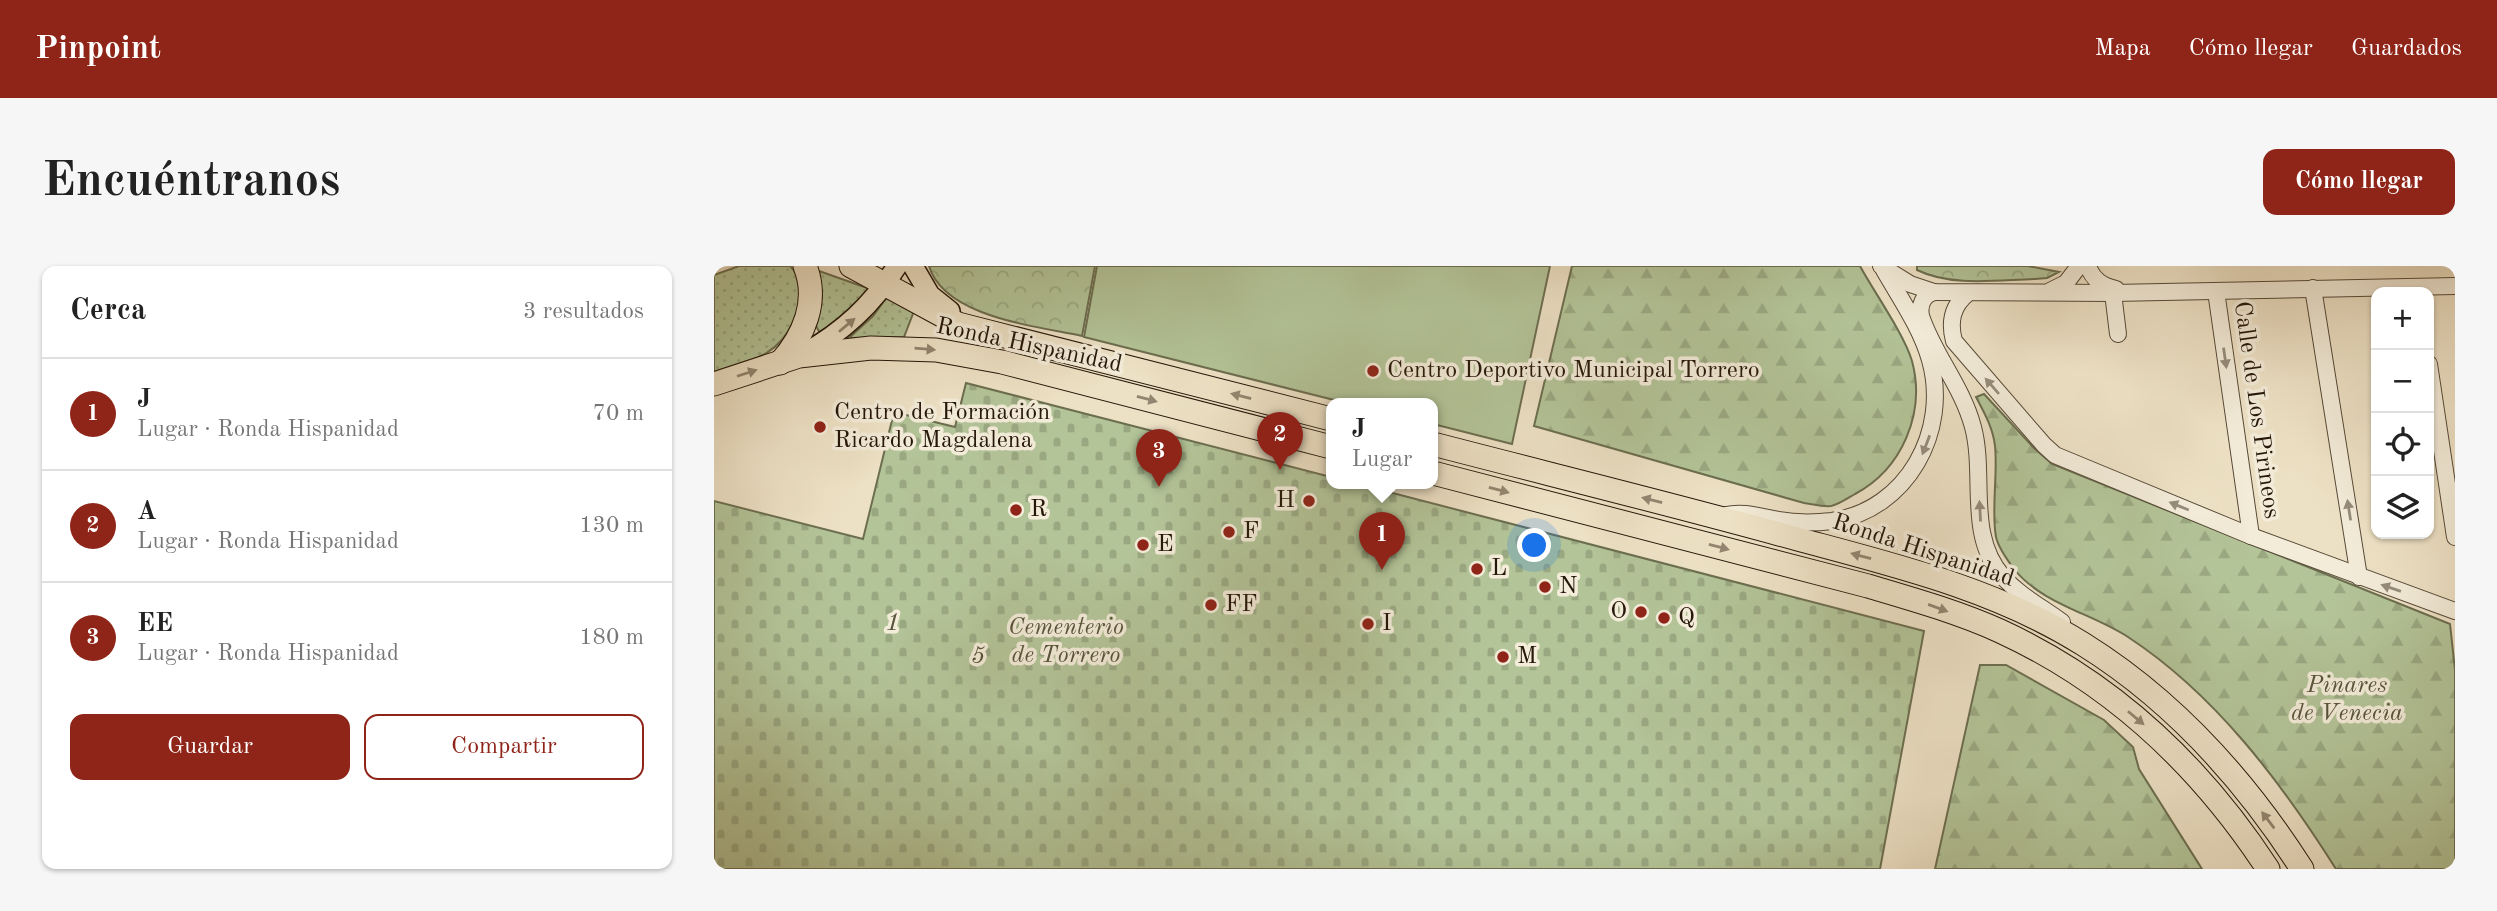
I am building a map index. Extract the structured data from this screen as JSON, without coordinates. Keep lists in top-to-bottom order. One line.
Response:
{"streets":{"highway":["Ronda Hispanidad"],"street":["Calle de Los Pirineos"]},"parks":["1","Cementerio de Torrero","5","Pinares de Venecia"],"places":["Centro Deportivo Municipal Torrero","Centro de Formación Ricardo Magdalena","H","R","F","E","L","N","FF","O","Q","I","M"],"page":{"header":"Pinpoint","nav":["Mapa","Cómo llegar","Guardados"],"buttons":["Cómo llegar",["Guardar","Compartir"]],"title":"Encuéntranos","heading":["Cerca","3 resultados"],"map_buttons":["+","−"],"list":[{"mark":"1","name":"J","note":"Lugar · Ronda Hispanidad","value":"70 m"},{"mark":"2","name":"A","note":"Lugar · Ronda Hispanidad","value":"130 m"},{"mark":"3","name":"EE","note":"Lugar · Ronda Hispanidad","value":"180 m"}],"popup":["J","Lugar"],"pins":["2","3","1"]}}
